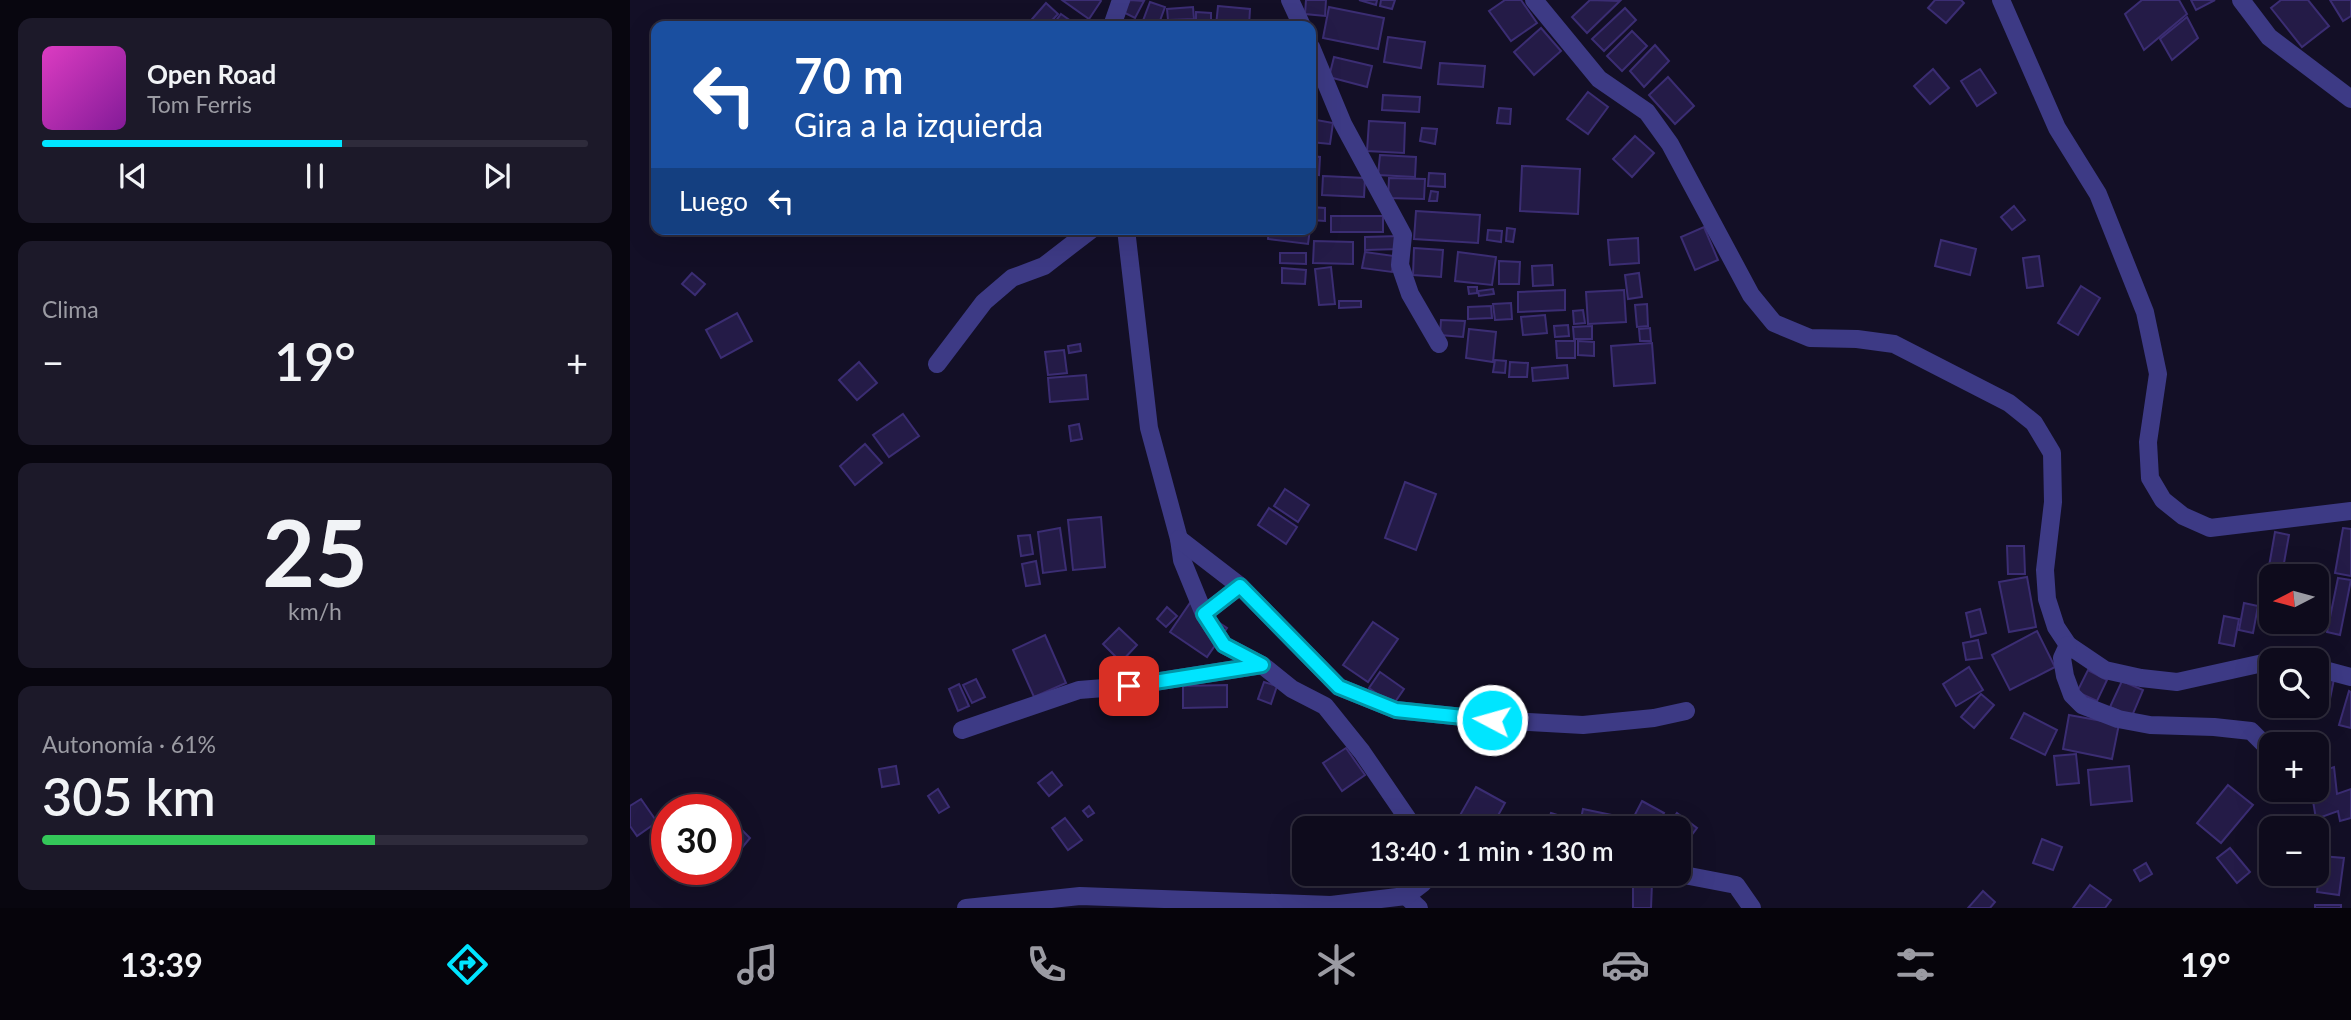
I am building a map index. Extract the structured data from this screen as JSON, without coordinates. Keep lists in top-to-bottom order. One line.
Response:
{"north":"left","page":{"turn":["70 m","Gira a la izquierda"],"song":["Open Road","Tom Ferris"],"then":"Luego","tile":["Clima",["25","km/h"],["Autonomía · 61%","305 km"]],"heat":["−","19°","+"],"map_buttons":["+","−"],"limit":"30","trip":"13:40 · 1 min · 130 m","tabs":["13:39","19°"]}}
